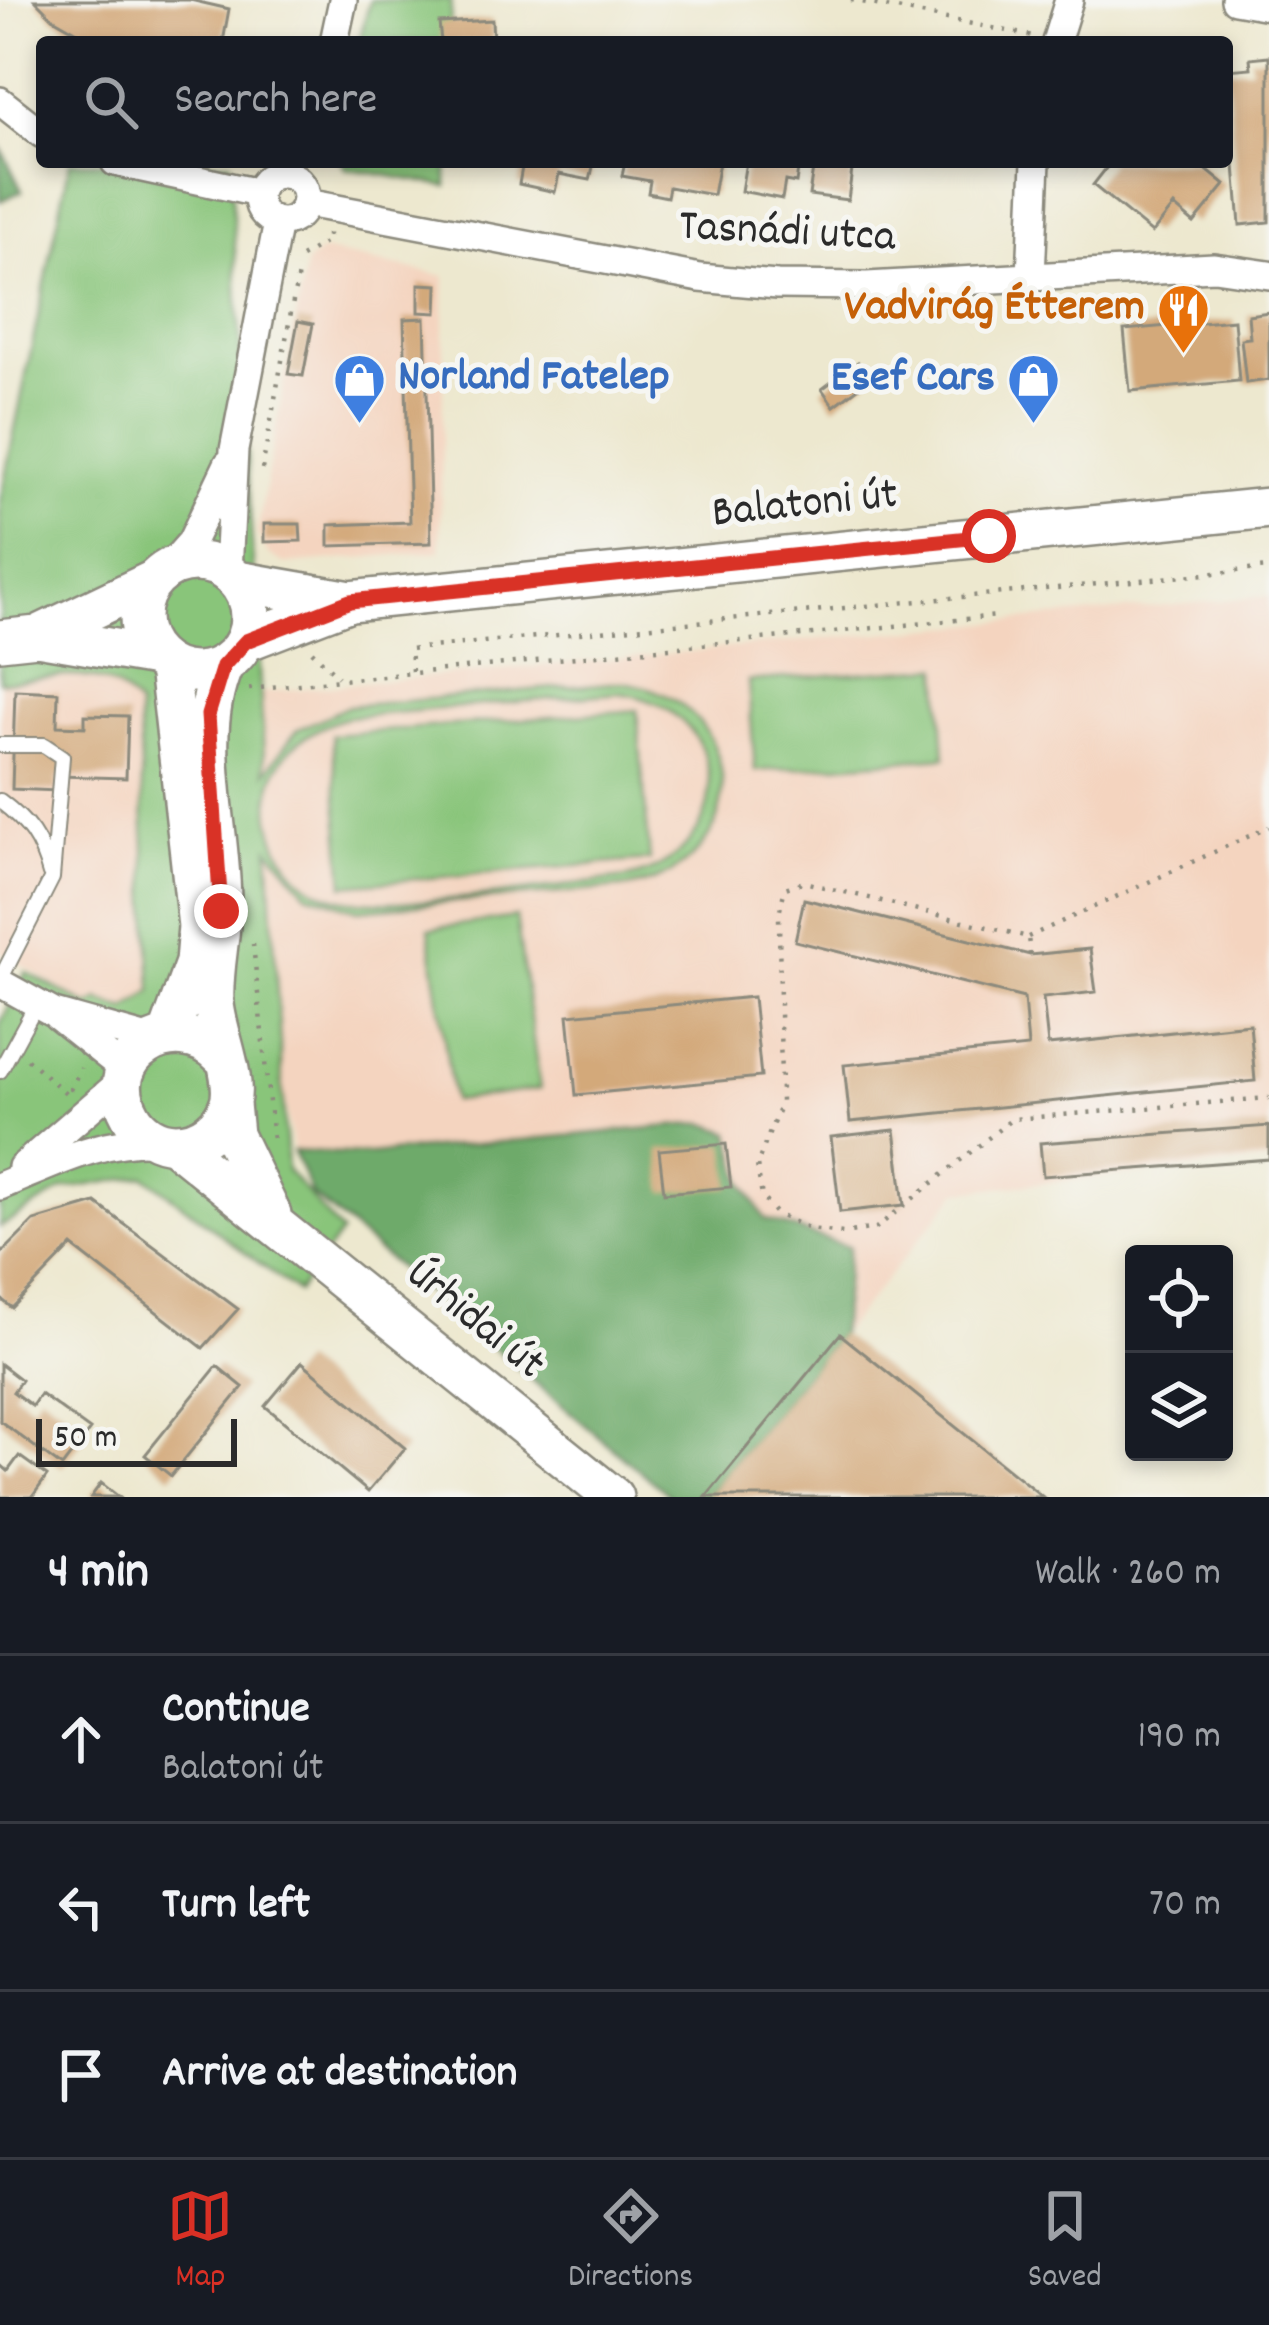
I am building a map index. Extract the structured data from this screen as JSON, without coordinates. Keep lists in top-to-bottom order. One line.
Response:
{"streets":{"main road":["Balatoni út","Úrhidai út"],"street":["Tasnádi utca"]},"places":{"restaurant":["Vadvirág Étterem"],"shop":["Norland Fatelep","Esef Cars"]},"scale_bar":"50 m","page":{"search":"Search here","scale":"50 m","heading":["4 min","Walk · 260 m"],"list":[["Continue","Balatoni út","190 m"],["Turn left","70 m"],"Arrive at destination"],"nav":["Map","Directions","Saved"]}}
